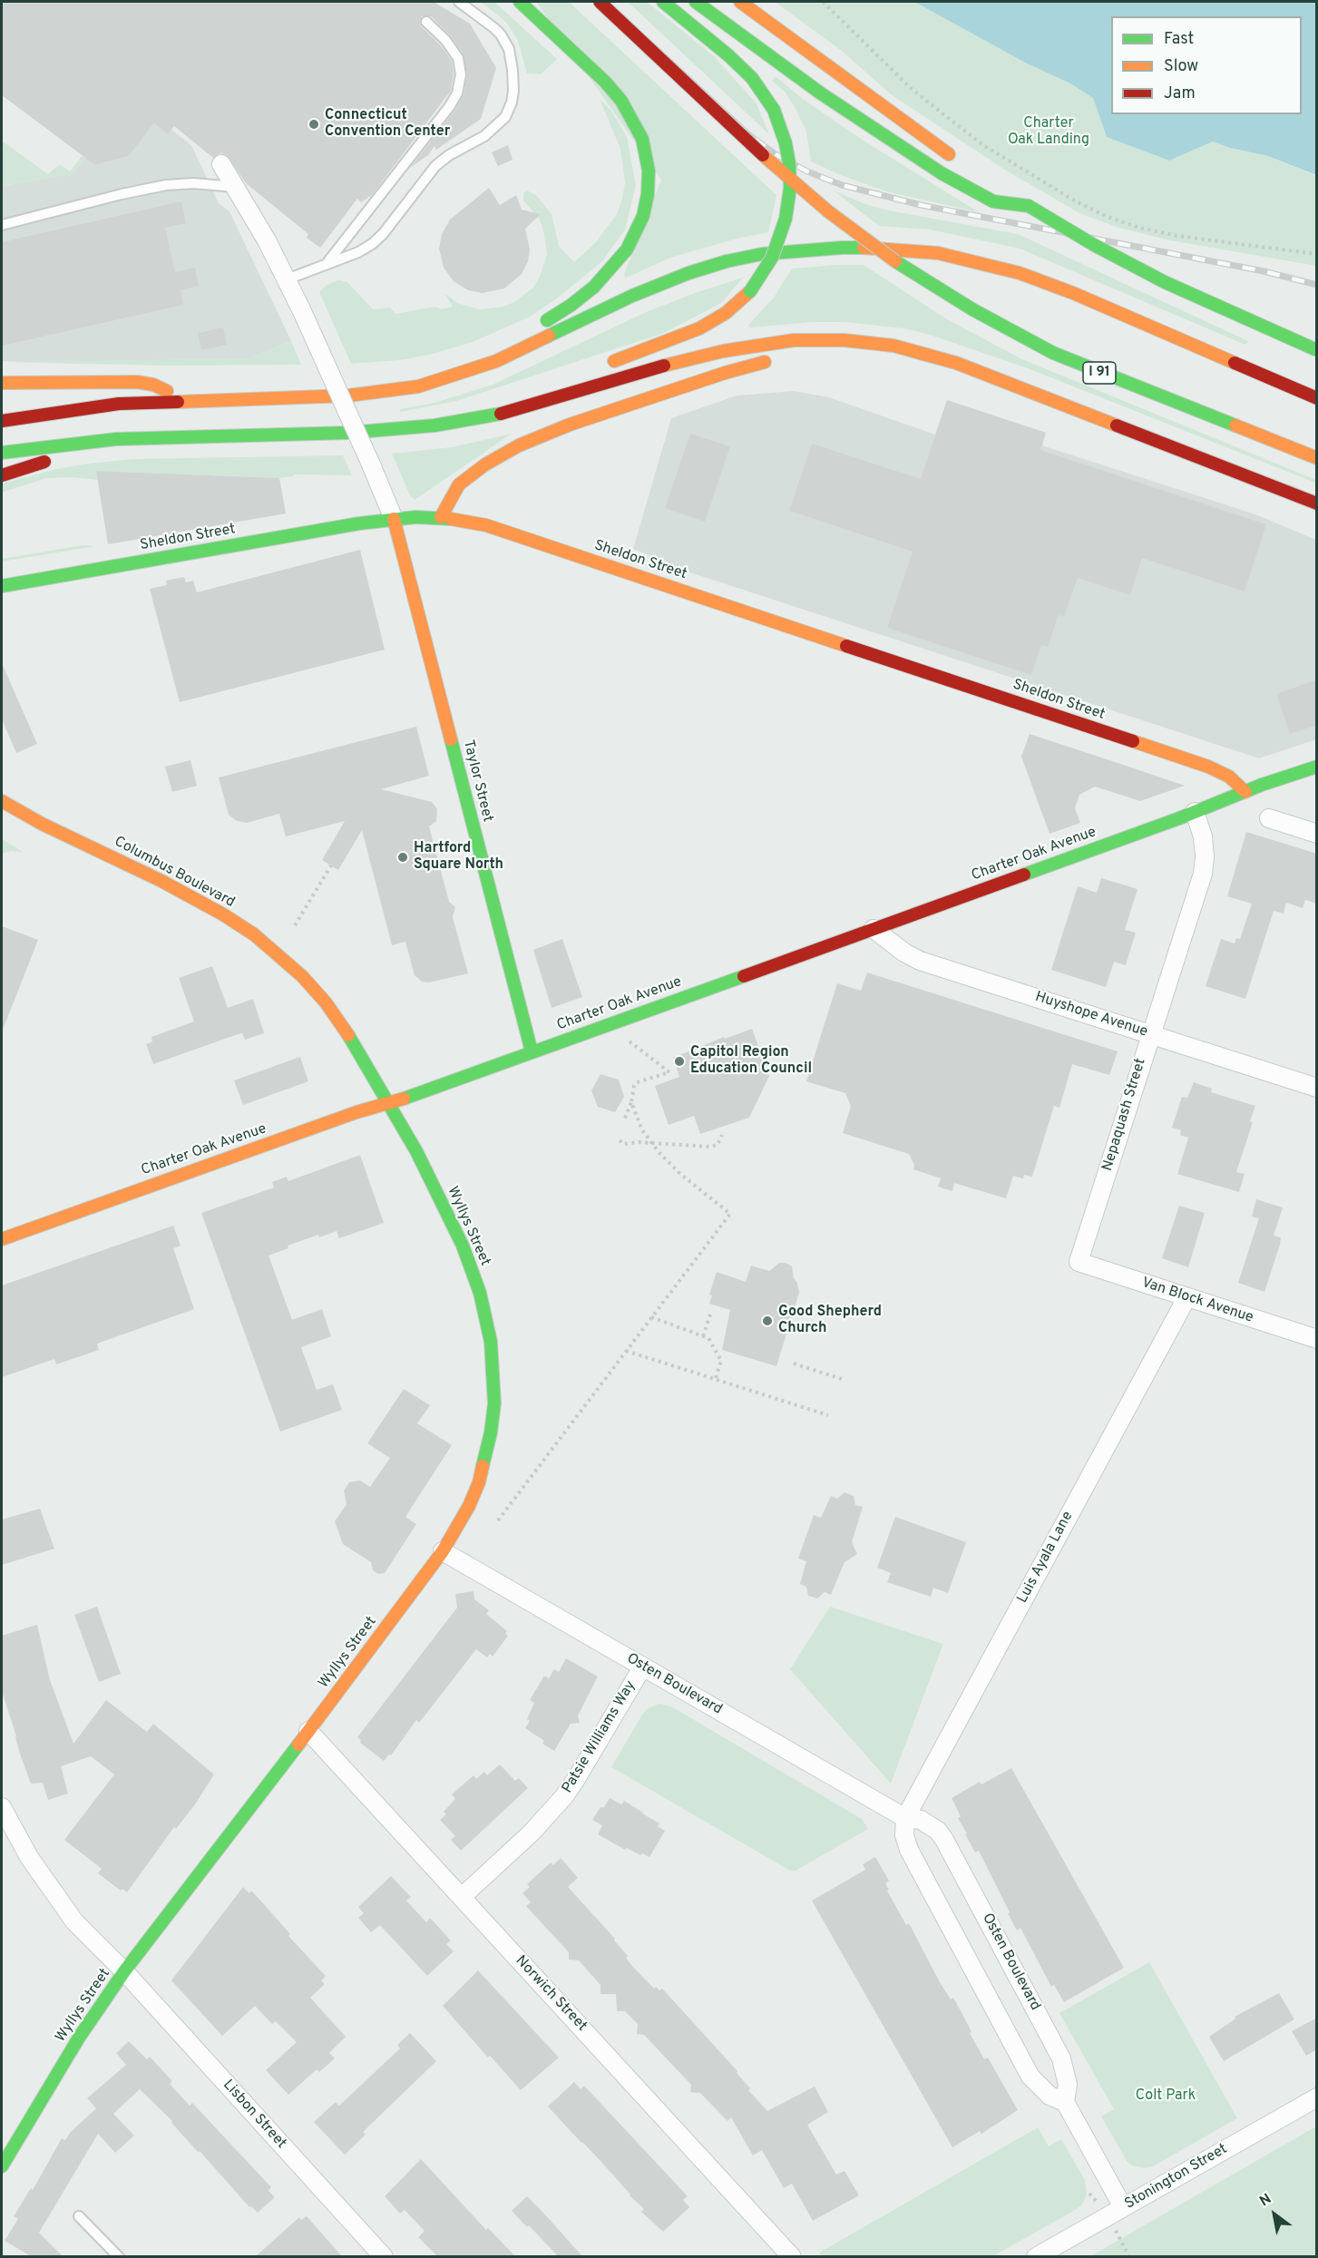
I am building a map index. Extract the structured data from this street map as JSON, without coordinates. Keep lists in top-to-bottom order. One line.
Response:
{"streets":{"main road":["I 91","Sheldon Street","Taylor Street","Charter Oak Avenue","Columbus Boulevard","Wyllys Street"],"street":["Huyshope Avenue","Nepaquash Street","Van Block Avenue","Luis Ayala Lane","Osten Boulevard","Patsie Williams Way","Norwich Street","Lisbon Street","Stonington Street"]},"crossings":[["Sheldon Street","Taylor Street"],["Sheldon Street","Charter Oak Avenue"],["Taylor Street","Charter Oak Avenue"],["Charter Oak Avenue","Columbus Boulevard"],["Charter Oak Avenue","Huyshope Avenue"],["Charter Oak Avenue","Nepaquash Street"],["Charter Oak Avenue","Wyllys Street"],["Columbus Boulevard","Wyllys Street"],["Huyshope Avenue","Nepaquash Street"],["Nepaquash Street","Van Block Avenue"],["Wyllys Street","Osten Boulevard"],["Wyllys Street","Norwich Street"],["Wyllys Street","Lisbon Street"],["Van Block Avenue","Luis Ayala Lane"],["Luis Ayala Lane","Osten Boulevard"],["Osten Boulevard","Patsie Williams Way"],["Osten Boulevard","Stonington Street"],["Patsie Williams Way","Norwich Street"]],"parks":["Charter Oak Landing","Colt Park"],"places":["Connecticut Convention Center","Hartford Square North","Capitol Region Education Council","Good Shepherd Church"],"legend":["Fast","Slow","Jam"],"north":"top left"}
